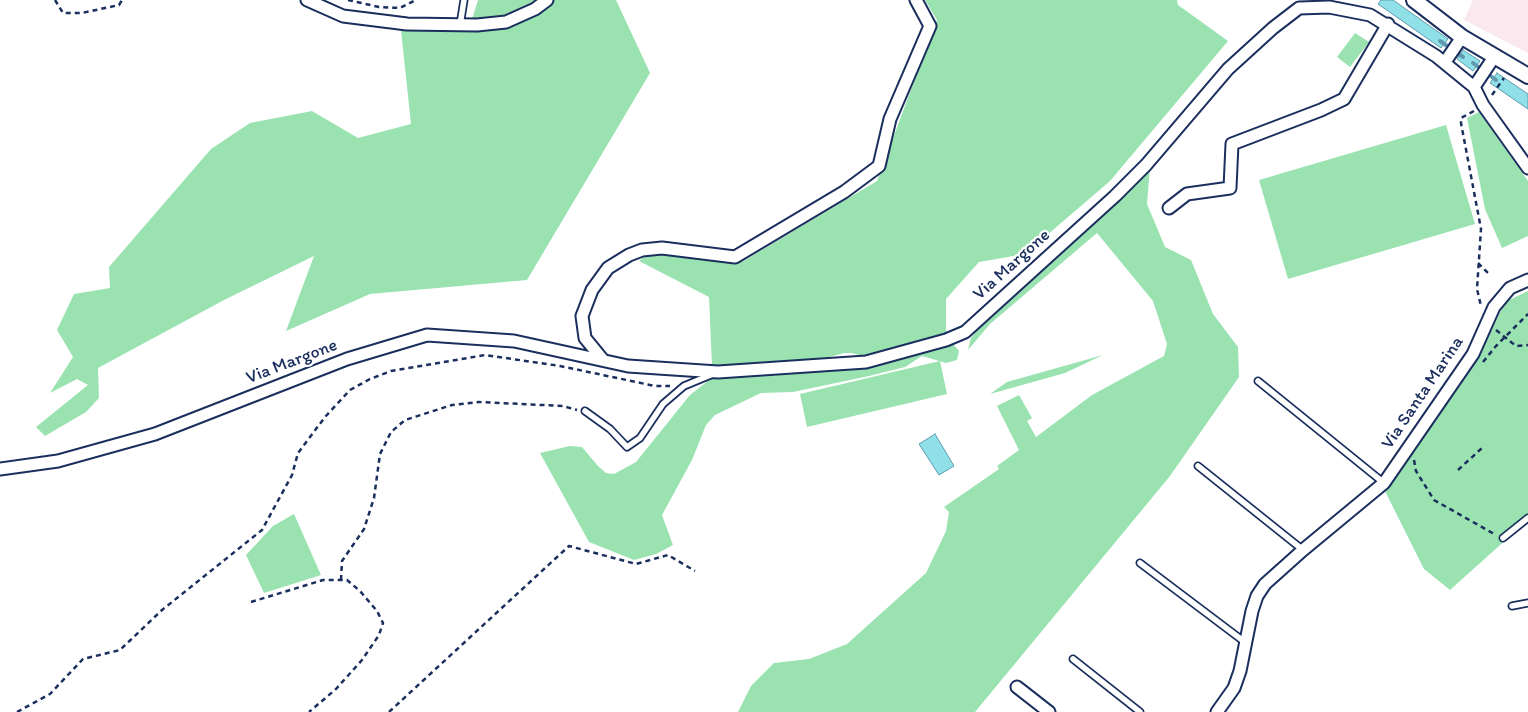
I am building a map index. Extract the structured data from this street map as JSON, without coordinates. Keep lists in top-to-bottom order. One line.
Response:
{"streets":{"street":["Via Margone","Via Santa Marina"]}}
